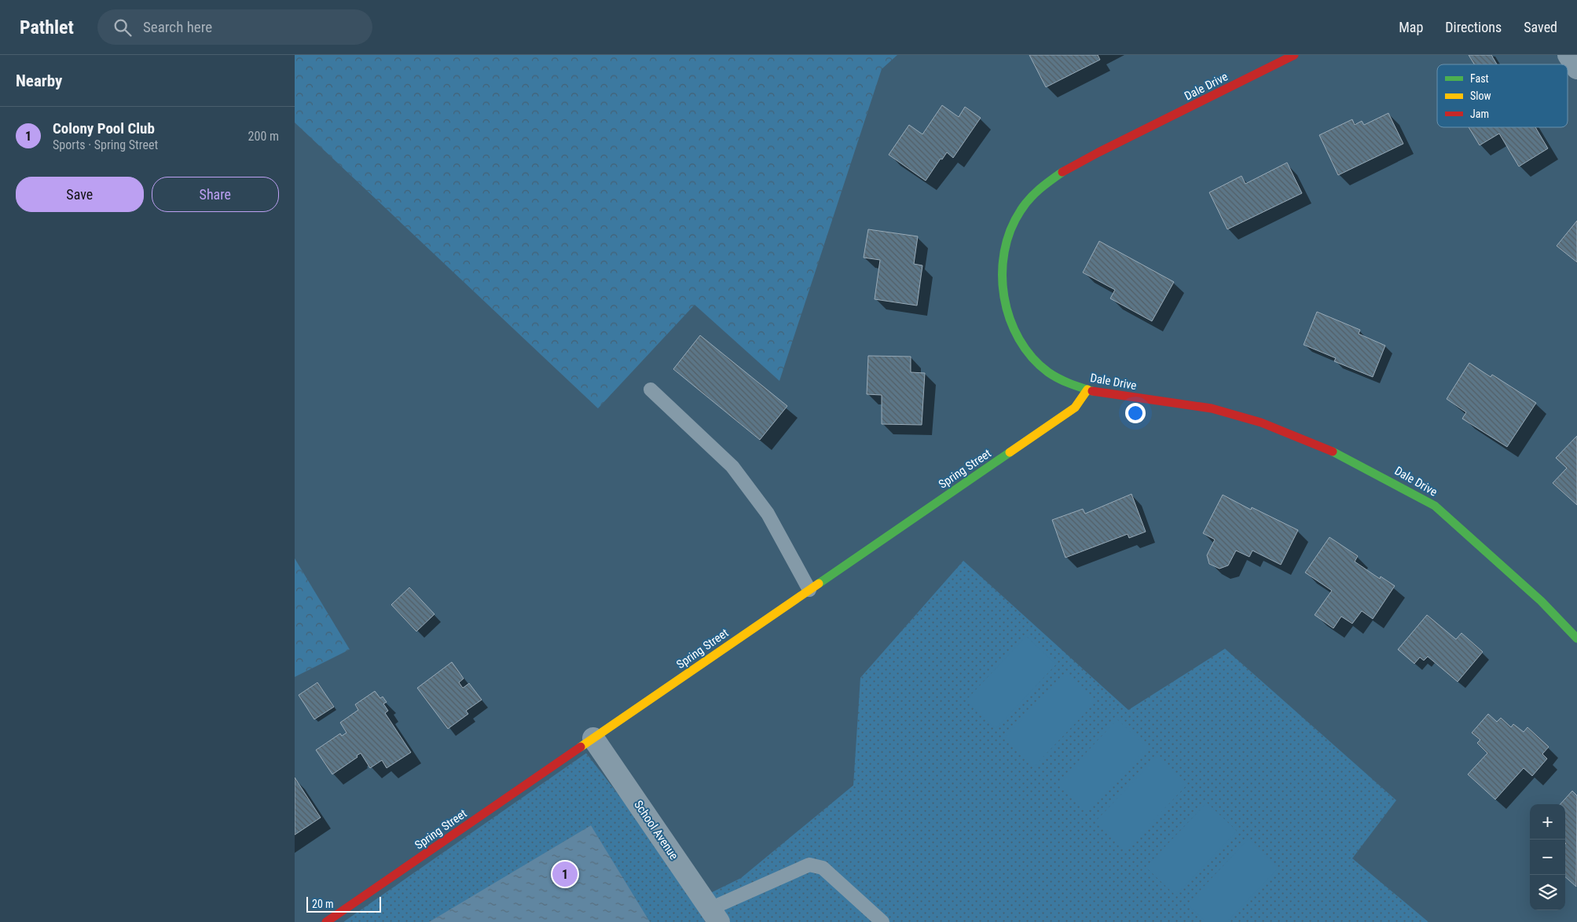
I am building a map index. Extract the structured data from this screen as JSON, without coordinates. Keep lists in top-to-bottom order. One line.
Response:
{"streets":{"street":["Dale Drive","Spring Street","School Avenue"]},"crossings":[["Dale Drive","Spring Street"],["Spring Street","School Avenue"]],"legend":["Fast","Slow","Jam"],"scale_bar":"20 m","page":{"header":"Pathlet","search":"Search here","nav":["Map","Directions","Saved"],"heading":"Nearby","list":[{"mark":"1","name":"Colony Pool Club","note":"Sports · Spring Street","value":"200 m"}],"buttons":["Save","Share"],"map_buttons":["+","−"],"pins":"1","scale":"20 m"}}
